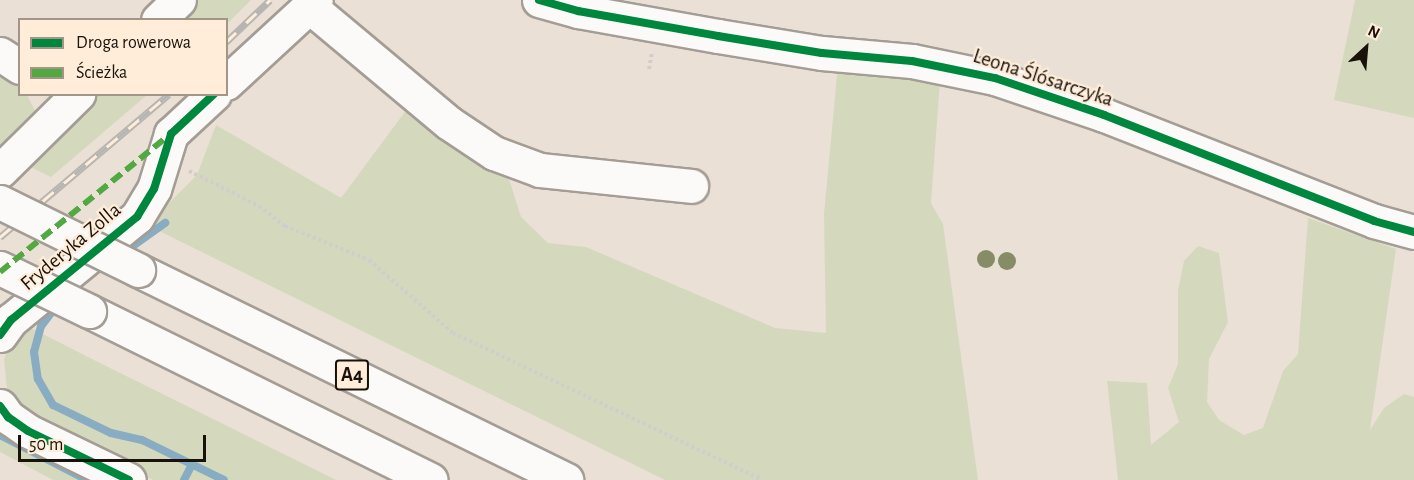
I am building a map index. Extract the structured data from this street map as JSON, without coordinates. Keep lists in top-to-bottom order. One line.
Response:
{"streets":{"main road":["Leona Ślósarczyka","Fryderyka Zolla","A4"]},"legend":["Droga rowerowa","Ścieżka"],"scale_bar":"50 m","north":"top right"}
